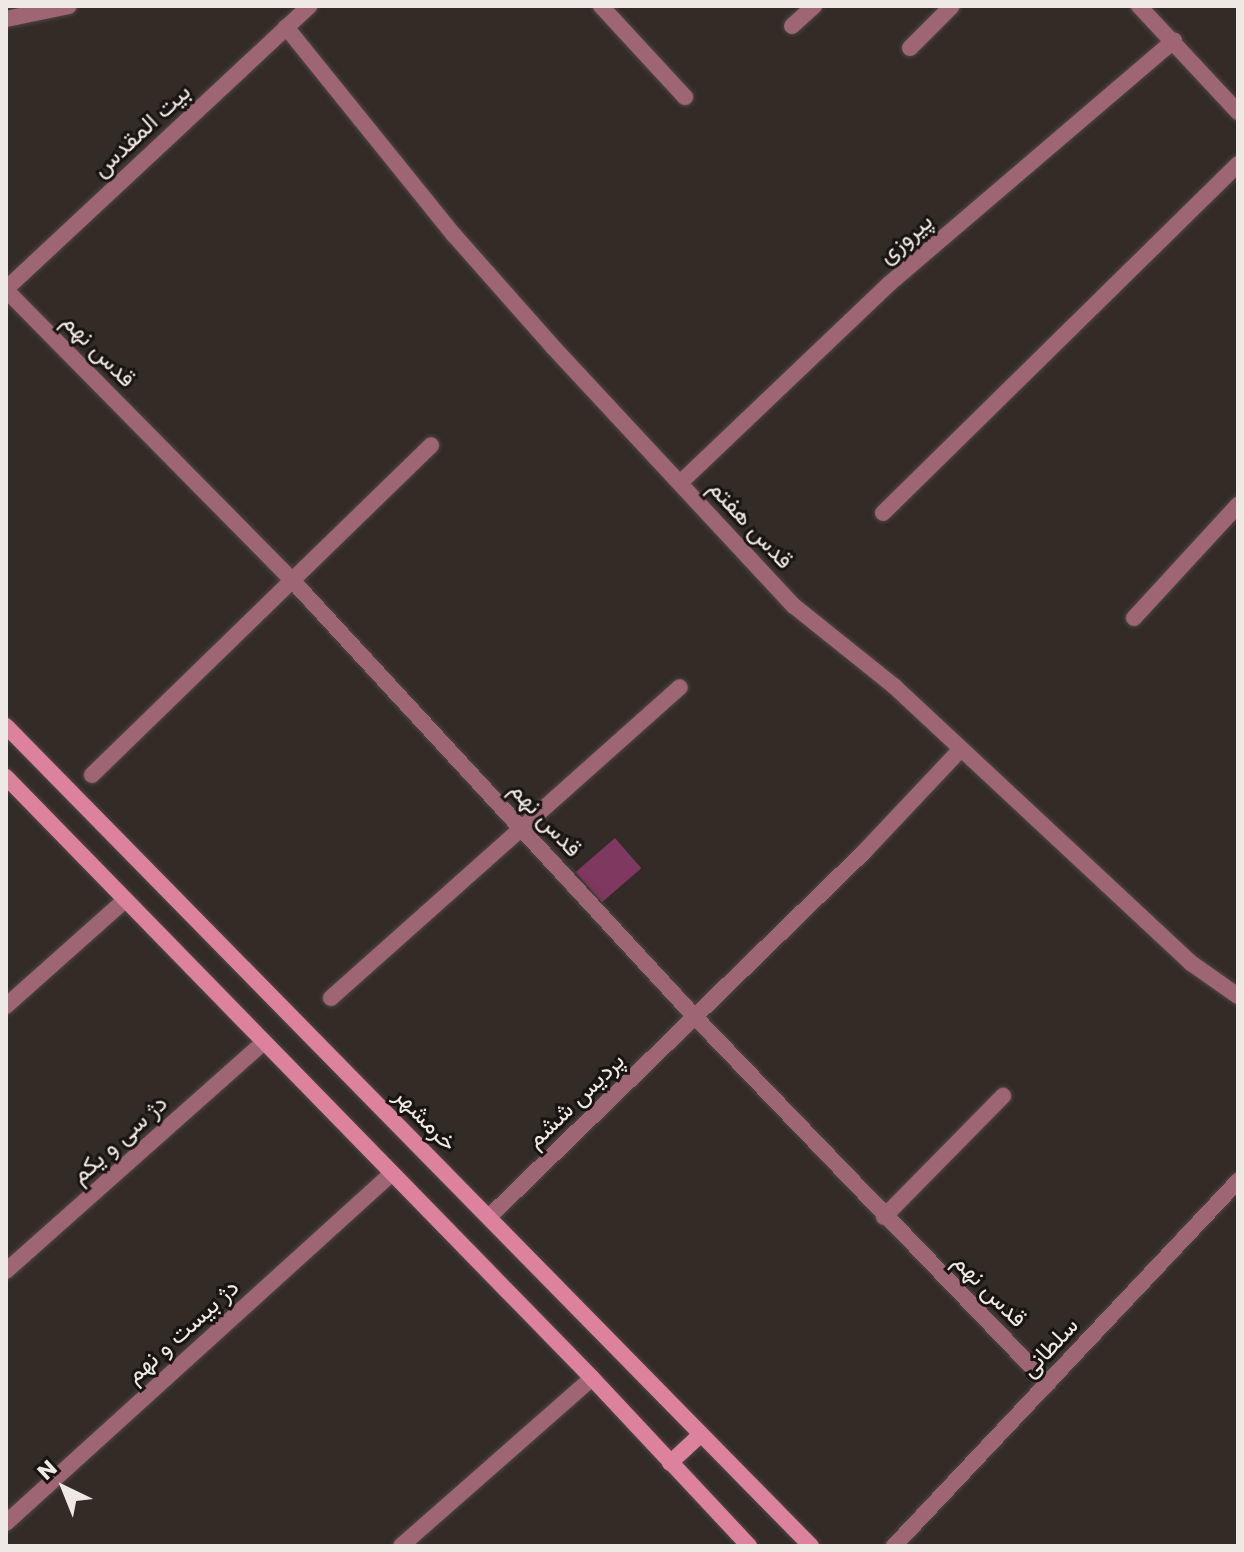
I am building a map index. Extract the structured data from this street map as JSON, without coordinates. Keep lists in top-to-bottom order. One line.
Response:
{"streets":{"main road":["خرمشهر"],"street":["بیت المقدس","پیروزی","قدس نهم","قدس هفتم","پردیس ششم","دژ سی و یکم","دژ بیست و نهم","سلطانی"]},"crossings":[["بیت المقدس","قدس نهم"],["بیت المقدس","قدس هفتم"],["پیروزی","قدس هفتم"],["قدس نهم","پردیس ششم"],["قدس نهم","سلطانی"],["قدس هفتم","پردیس ششم"],["پردیس ششم","خرمشهر"]],"north":"top left"}
